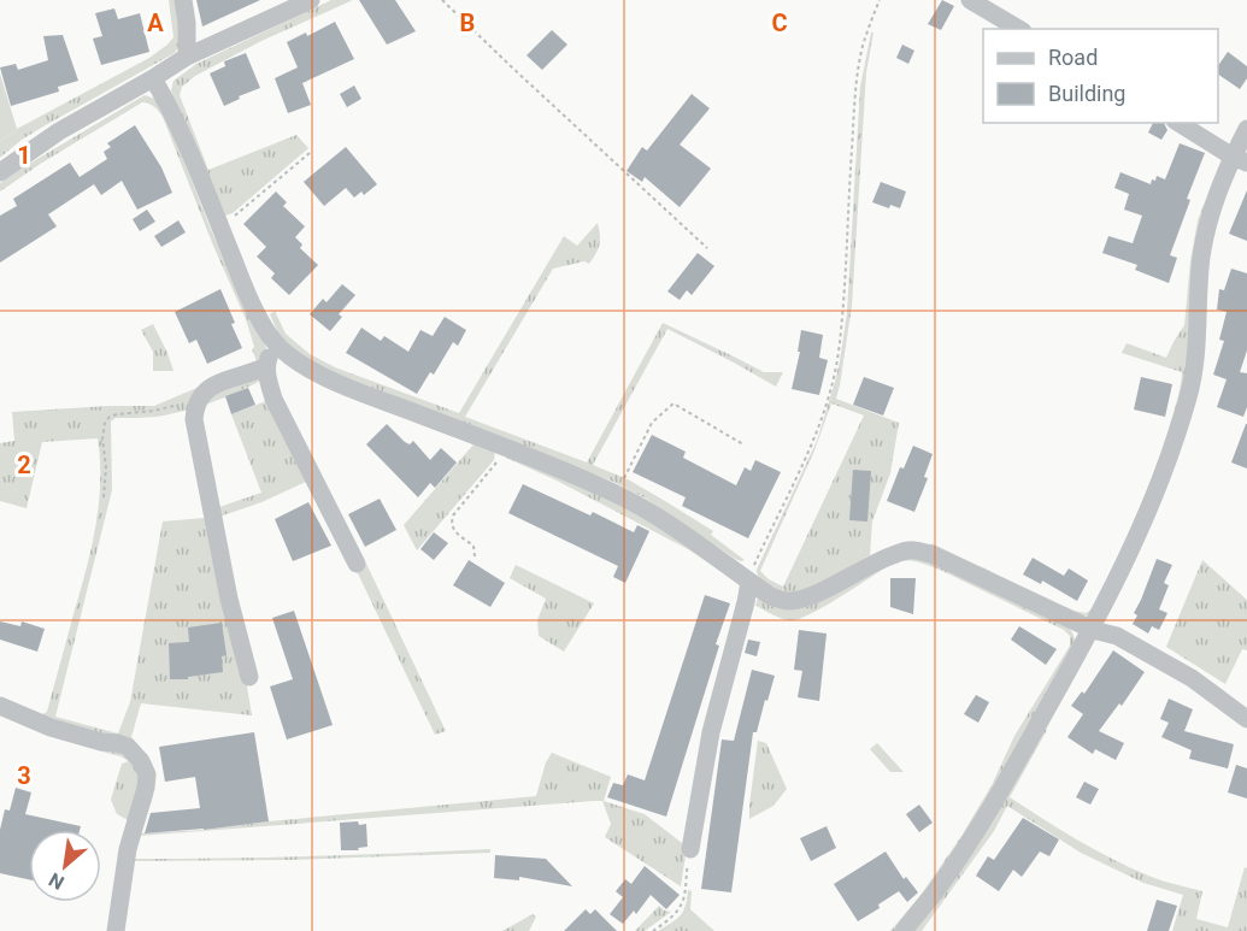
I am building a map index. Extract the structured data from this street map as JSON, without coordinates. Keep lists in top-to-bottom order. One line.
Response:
{"legend":["Road","Building"],"north":"bottom left","grid":{"columns":["A","B","C"],"rows":["1","2","3"]}}
